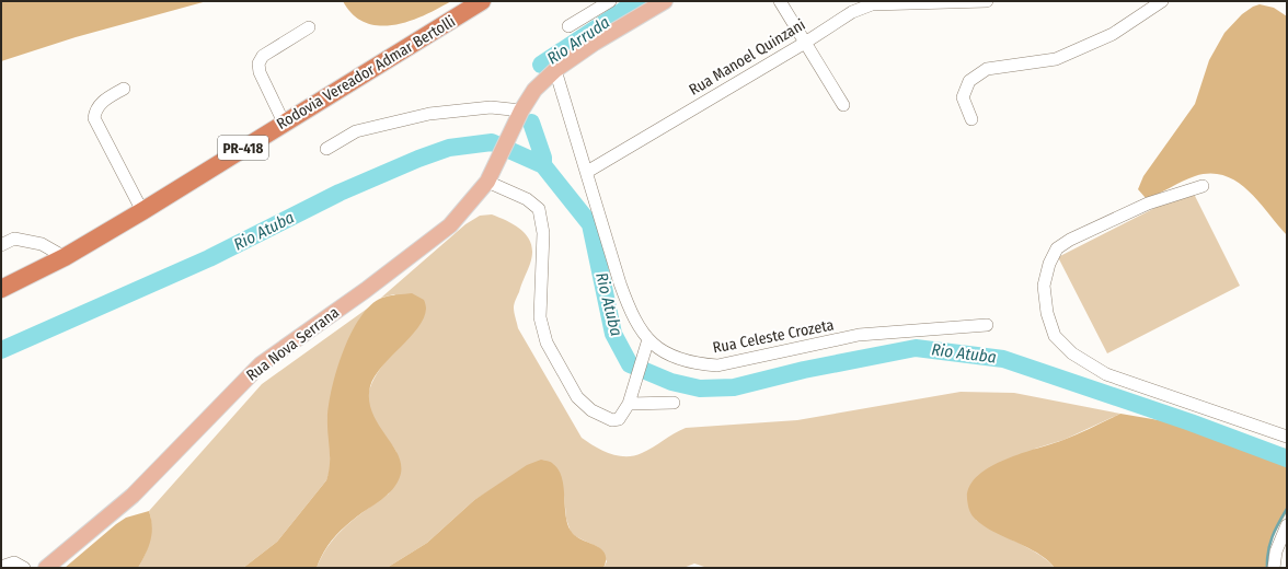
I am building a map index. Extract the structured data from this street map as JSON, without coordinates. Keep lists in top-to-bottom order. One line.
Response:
{"streets":{"highway":["Rodovia Vereador Admar Bertolli","PR-418"],"main road":["Rua Nova Serrana"],"street":["Rua Manoel Quinzani","Rua Celeste Crozeta"]},"crossings":[["Rua Manoel Quinzani","Rua Celeste Crozeta"],["Rua Celeste Crozeta","Rua Nova Serrana"]],"water":["Rio Arruda","Rio Atuba"]}
